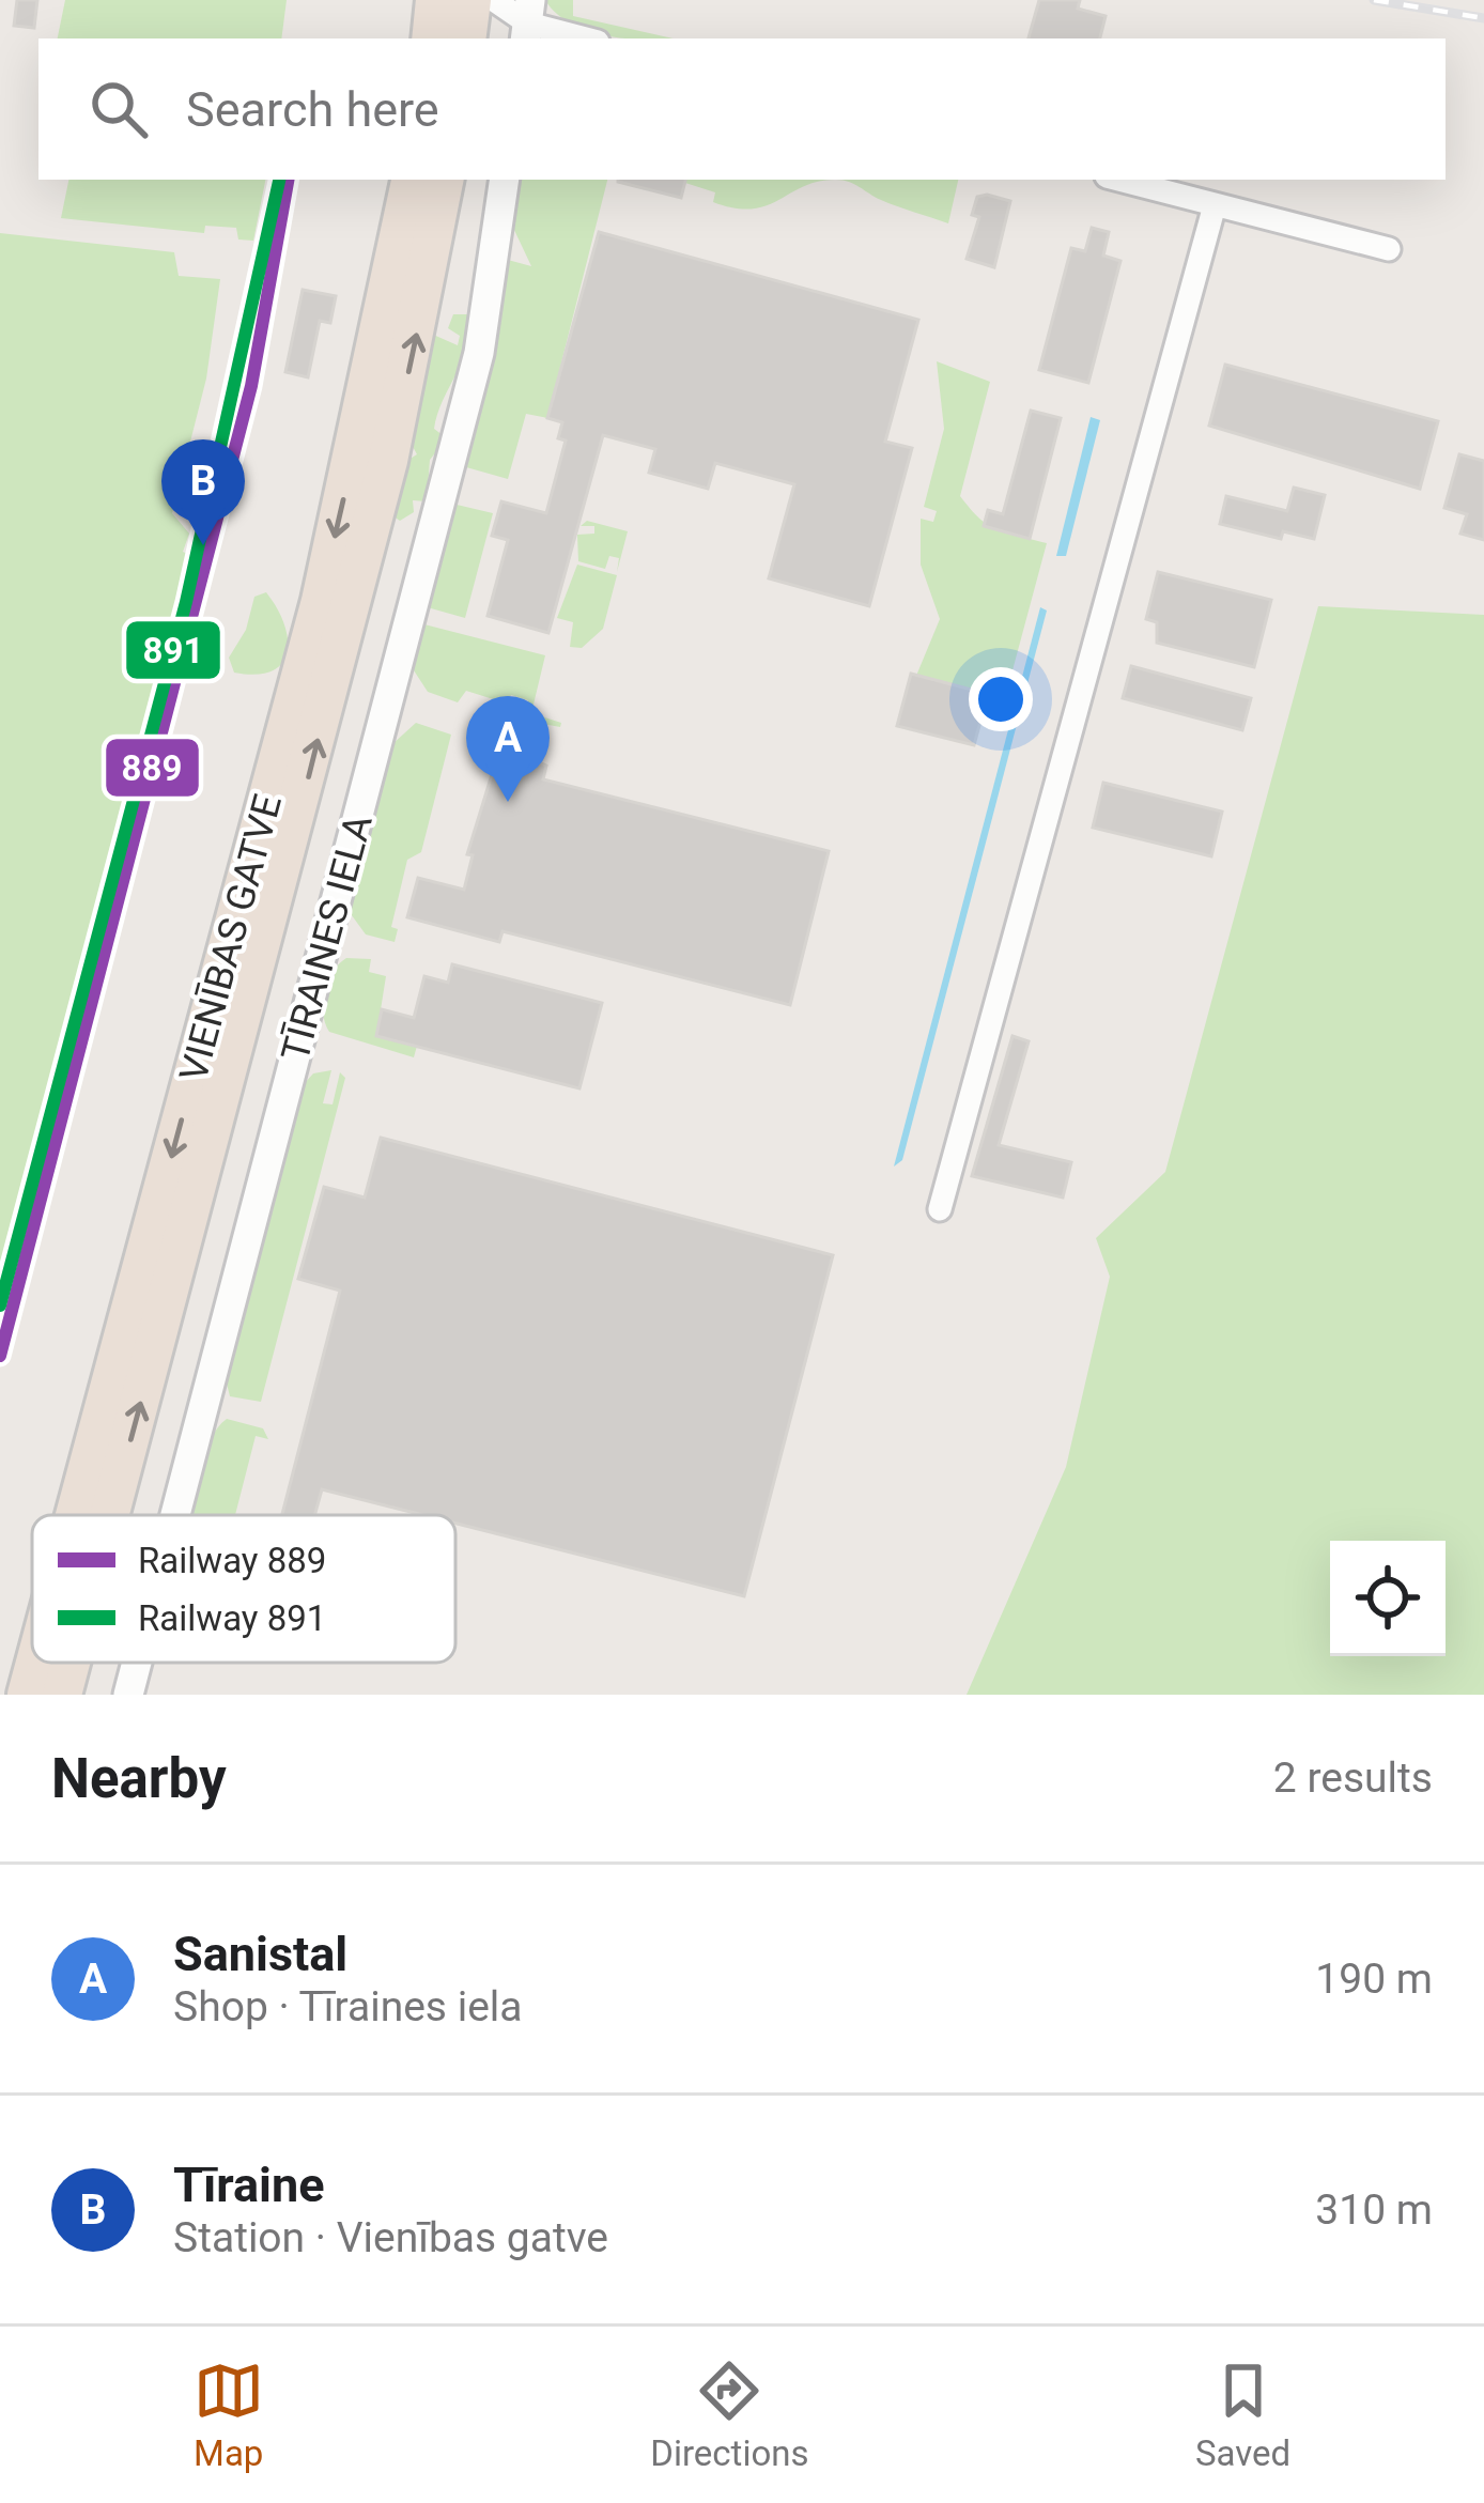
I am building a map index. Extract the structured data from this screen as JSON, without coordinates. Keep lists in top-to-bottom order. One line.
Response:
{"streets":{"highway":["VIENĪBAS GATVE"],"street":["TĪRAINES IELA"]},"lines":["rail line 889","rail line 891"],"legend":["Railway 889","Railway 891"],"page":{"search":"Search here","pins":["B","A"],"heading":["Nearby","2 results"],"list":[{"mark":"A","name":"Sanistal","note":"Shop · Tīraines iela","value":"190 m"},{"mark":"B","name":"Tīraine","note":"Station · Vienības gatve","value":"310 m"}],"nav":["Map","Directions","Saved"]}}
